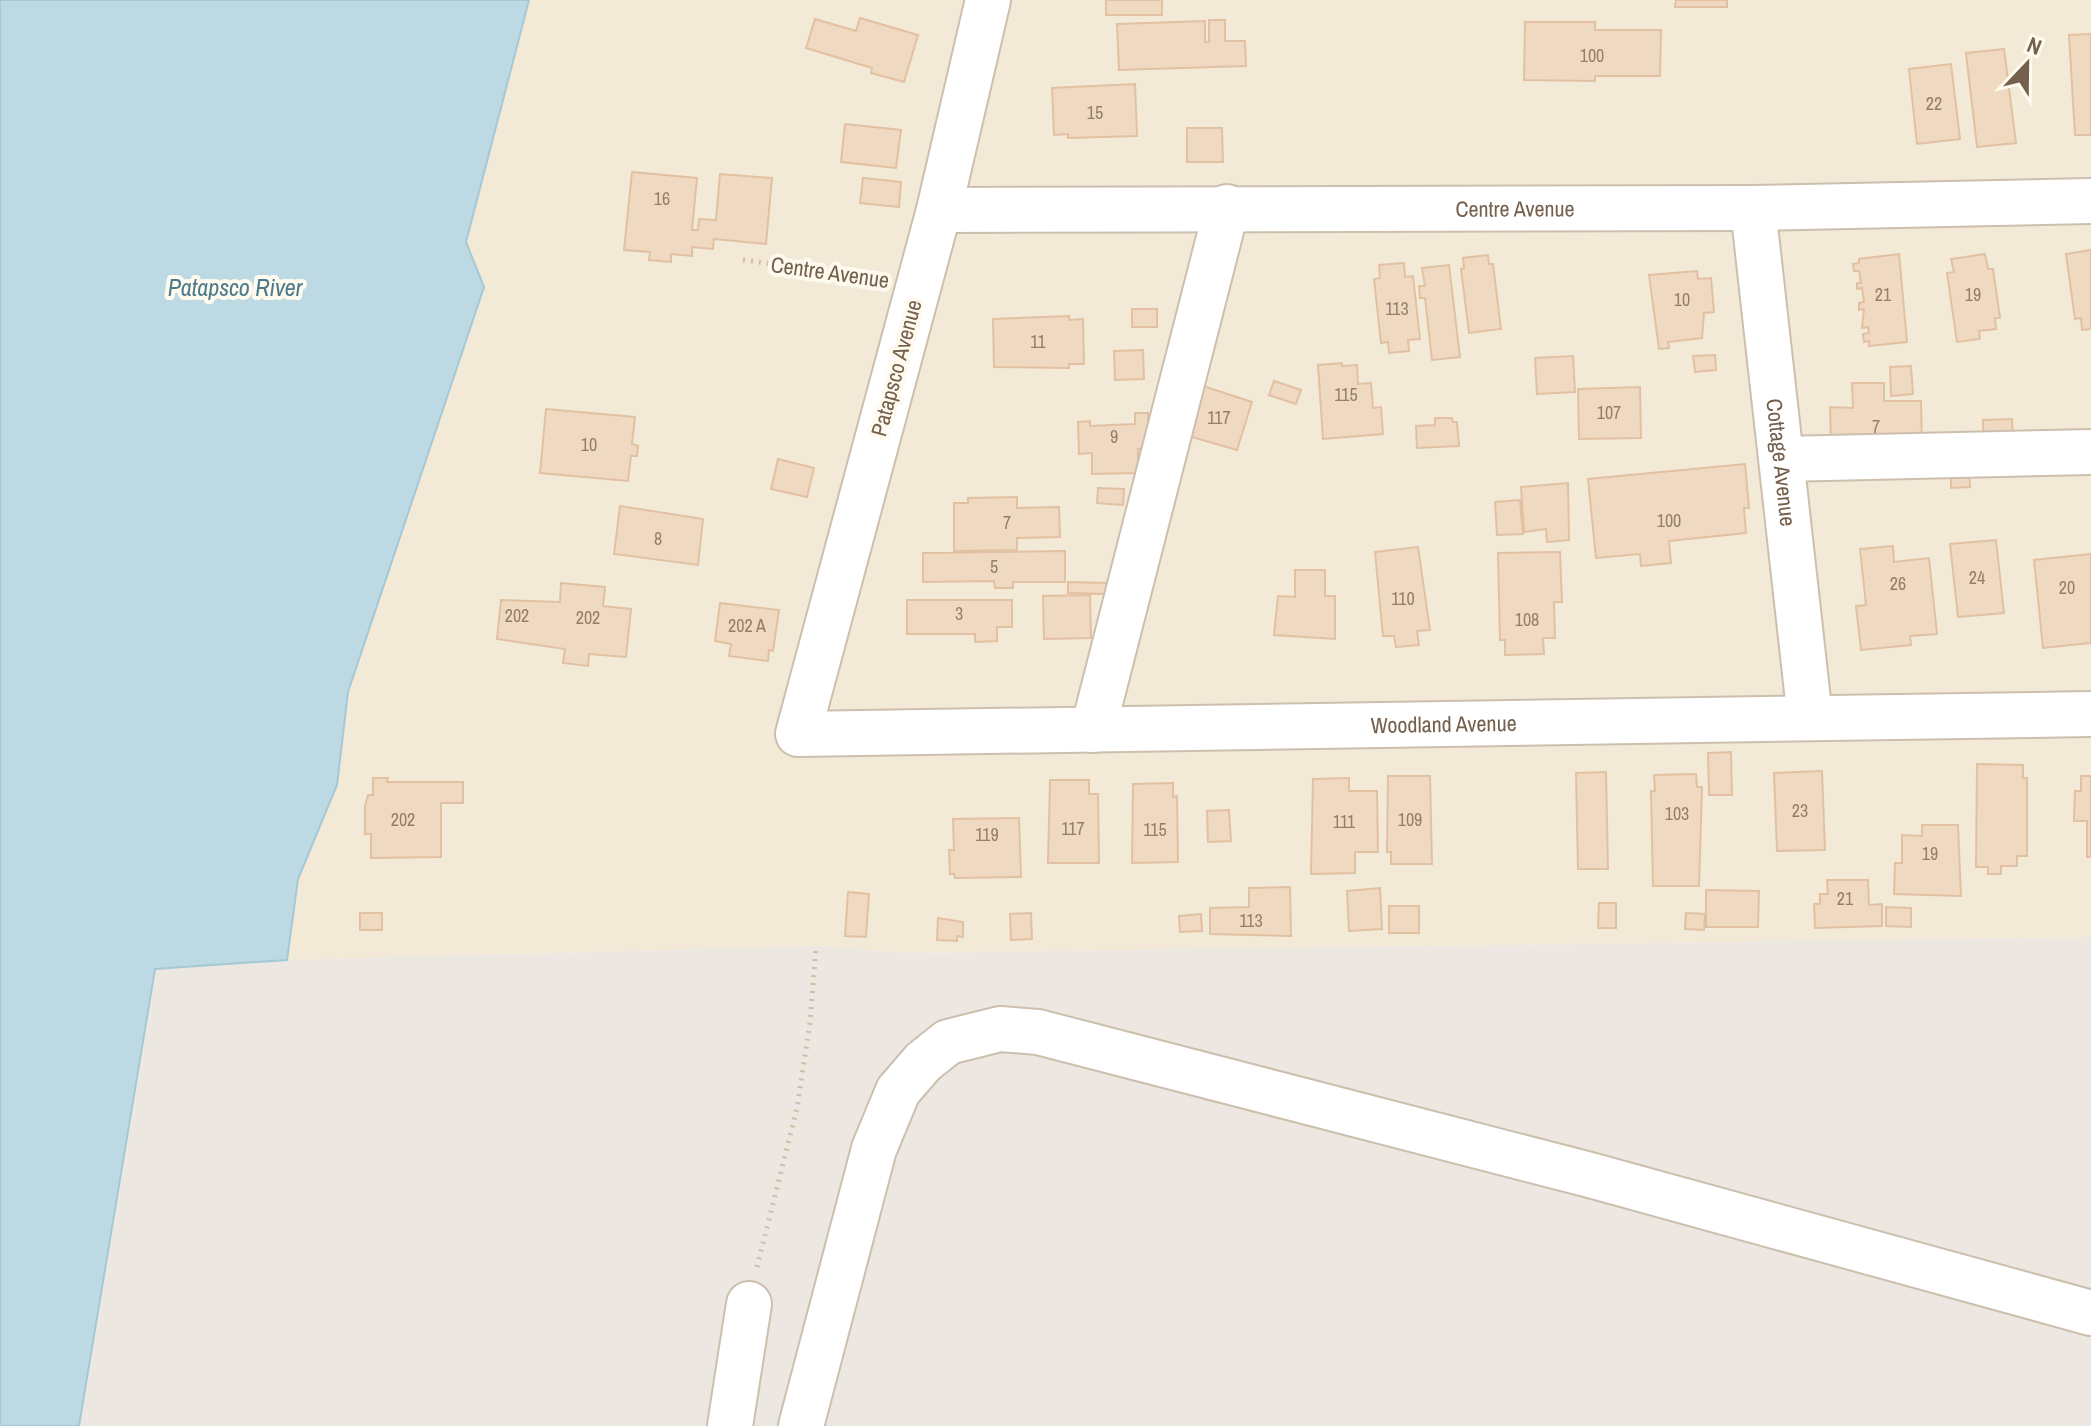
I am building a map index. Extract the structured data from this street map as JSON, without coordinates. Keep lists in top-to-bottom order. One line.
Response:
{"streets":{"street":["Centre Avenue","Patapsco Avenue","Cottage Avenue","Woodland Avenue"]},"crossings":[["Centre Avenue","Patapsco Avenue"],["Centre Avenue","Cottage Avenue"],["Patapsco Avenue","Woodland Avenue"],["Cottage Avenue","Woodland Avenue"]],"water":["Patapsco River"],"house_numbers":["100","22","15","16","21","19","10","113","11","115","107","117","7","9","10","100","7","8","5","24","26","20","110","3","202","202","108","202 A","23","103","202","109","111","117","115","119","19","21","113"],"north":"top"}
